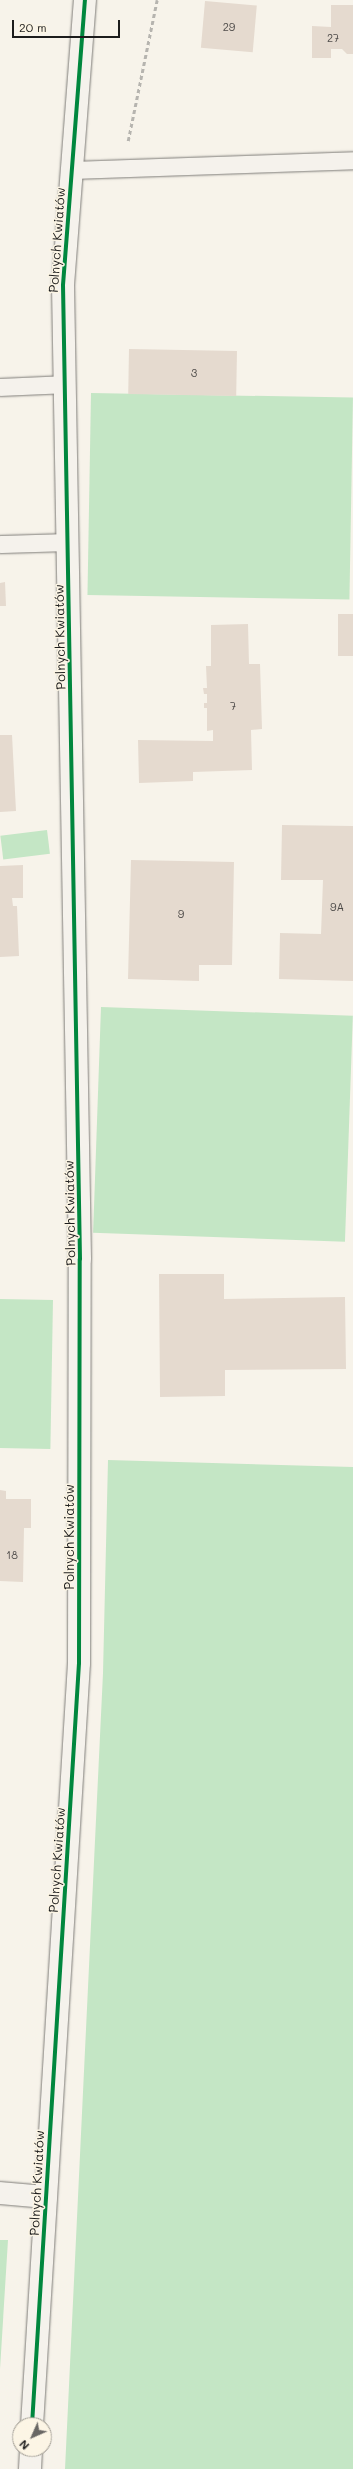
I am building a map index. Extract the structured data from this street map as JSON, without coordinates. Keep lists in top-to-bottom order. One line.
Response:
{"streets":{"street":["Polnych Kwiatów"]},"house_numbers":["29","27","3","7","9A","9","18"],"scale_bar":"20 m","north":"bottom left"}
